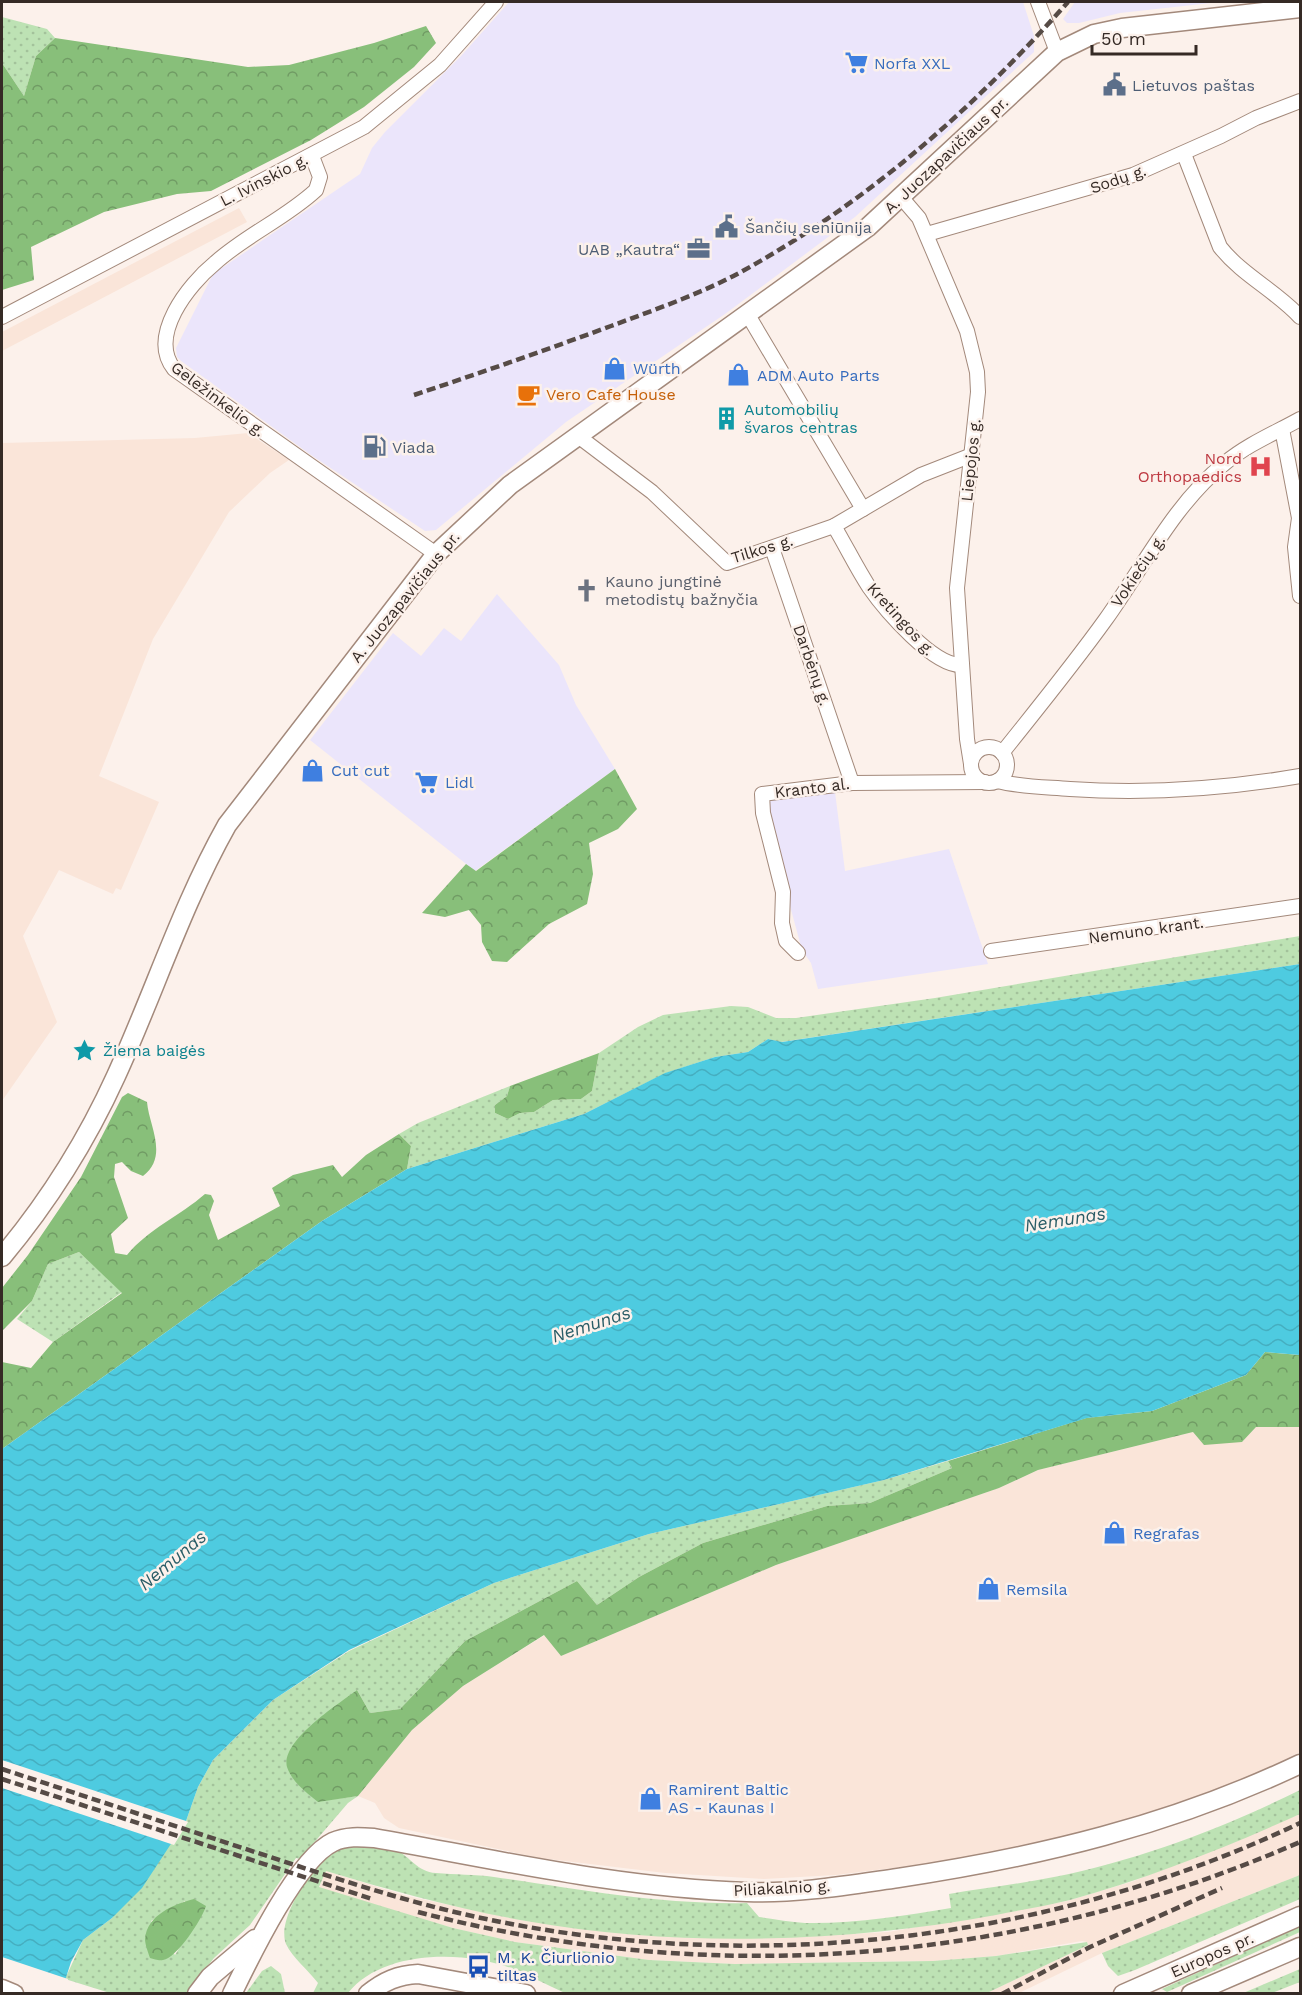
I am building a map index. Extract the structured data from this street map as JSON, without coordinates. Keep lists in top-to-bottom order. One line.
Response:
{"streets":{"main road":["A. Juozapavičiaus pr.","Piliakalnio g.","Europos pr."],"street":["Sodų g.","L. Ivinskio g.","Geležinkelio g.","Liepojos g.","Tilkos g.","Vokiečių g.","Kretingos g.","Darbėnų g.","Kranto al.","Nemuno krant."]},"crossings":[["A. Juozapavičiaus pr.","Geležinkelio g."],["A. Juozapavičiaus pr.","Liepojos g."],["A. Juozapavičiaus pr.","Tilkos g."],["Sodų g.","Liepojos g."],["L. Ivinskio g.","Geležinkelio g."],["Liepojos g.","Tilkos g."],["Liepojos g.","Vokiečių g."],["Liepojos g.","Kretingos g."],["Liepojos g.","Kranto al."],["Tilkos g.","Kretingos g."],["Tilkos g.","Darbėnų g."],["Vokiečių g.","Kranto al."],["Darbėnų g.","Kranto al."]],"water":["Nemunas"],"places":{"supermarket":["Norfa XXL","Lidl"],"public building":["Lietuvos paštas","Šančių seniūnija"],"office":["UAB „Kautra“"],"shop":["Würth","ADM Auto Parts","Cut cut","Regrafas","Remsila","Ramirent Baltic AS - Kaunas I"],"cafe":["Vero Cafe House"],"building":["Automobilių švaros centras"],"fuel station":["Viada"],"hospital":["Nord Orthopaedics"],"church":["Kauno jungtinė metodistų bažnyčia"],"place":["Žiema baigės"],"bus stop":["M. K. Čiurlionio tiltas"]},"scale_bar":"50 m"}
